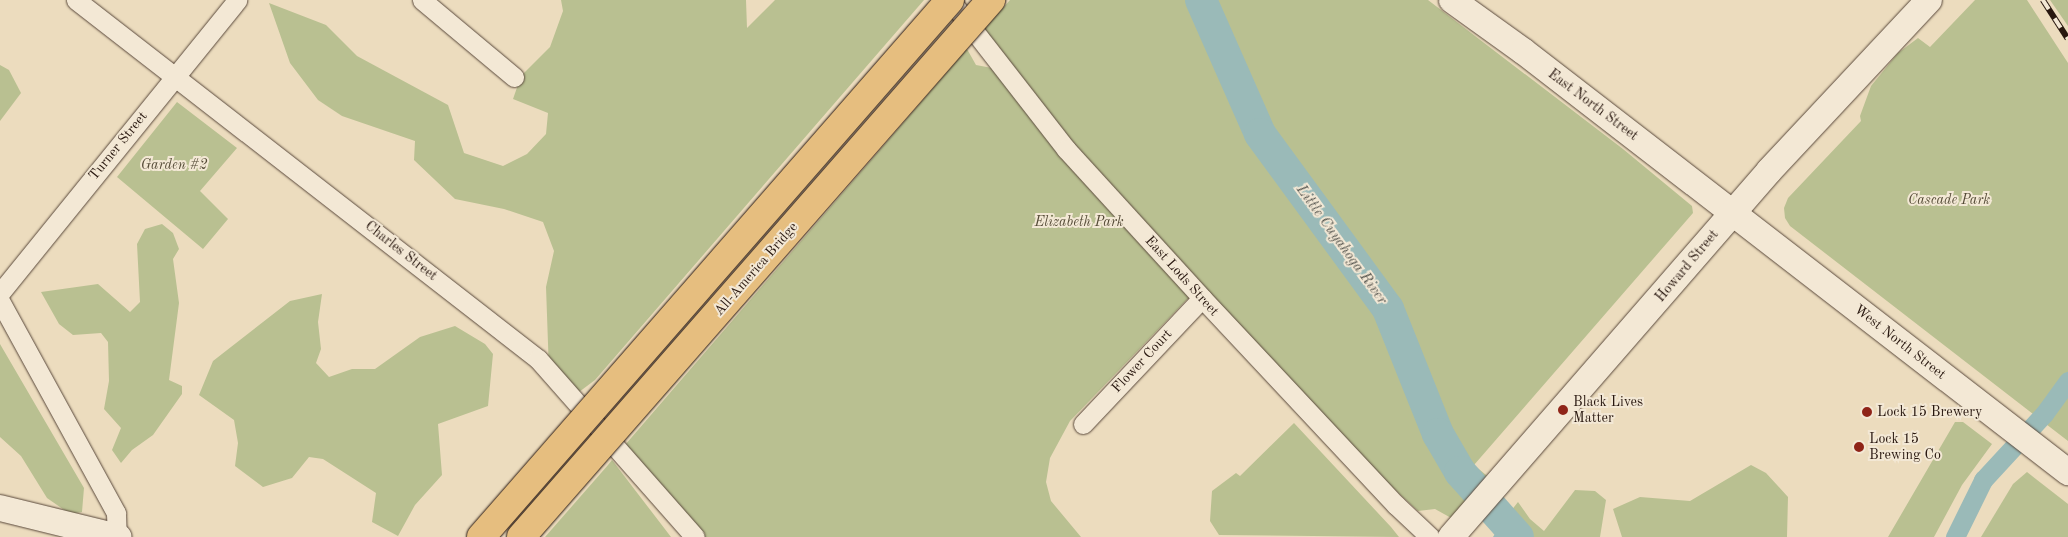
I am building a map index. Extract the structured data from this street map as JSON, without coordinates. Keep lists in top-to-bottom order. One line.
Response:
{"streets":{"main road":["All-America Bridge"],"street":["East North Street","Turner Street","Charles Street","Howard Street","East Lods Street","West North Street","Flower Court"]},"crossings":[["East North Street","Howard Street"],["East North Street","West North Street"],["Turner Street","Charles Street"],["Howard Street","West North Street"],["East Lods Street","Flower Court"]],"water":["Little Cuyahoga River"],"parks":["Garden #2","Cascade Park","Elizabeth Park"],"places":["Black Lives Matter","Lock 15 Brewery","Lock 15 Brewing Co"]}
